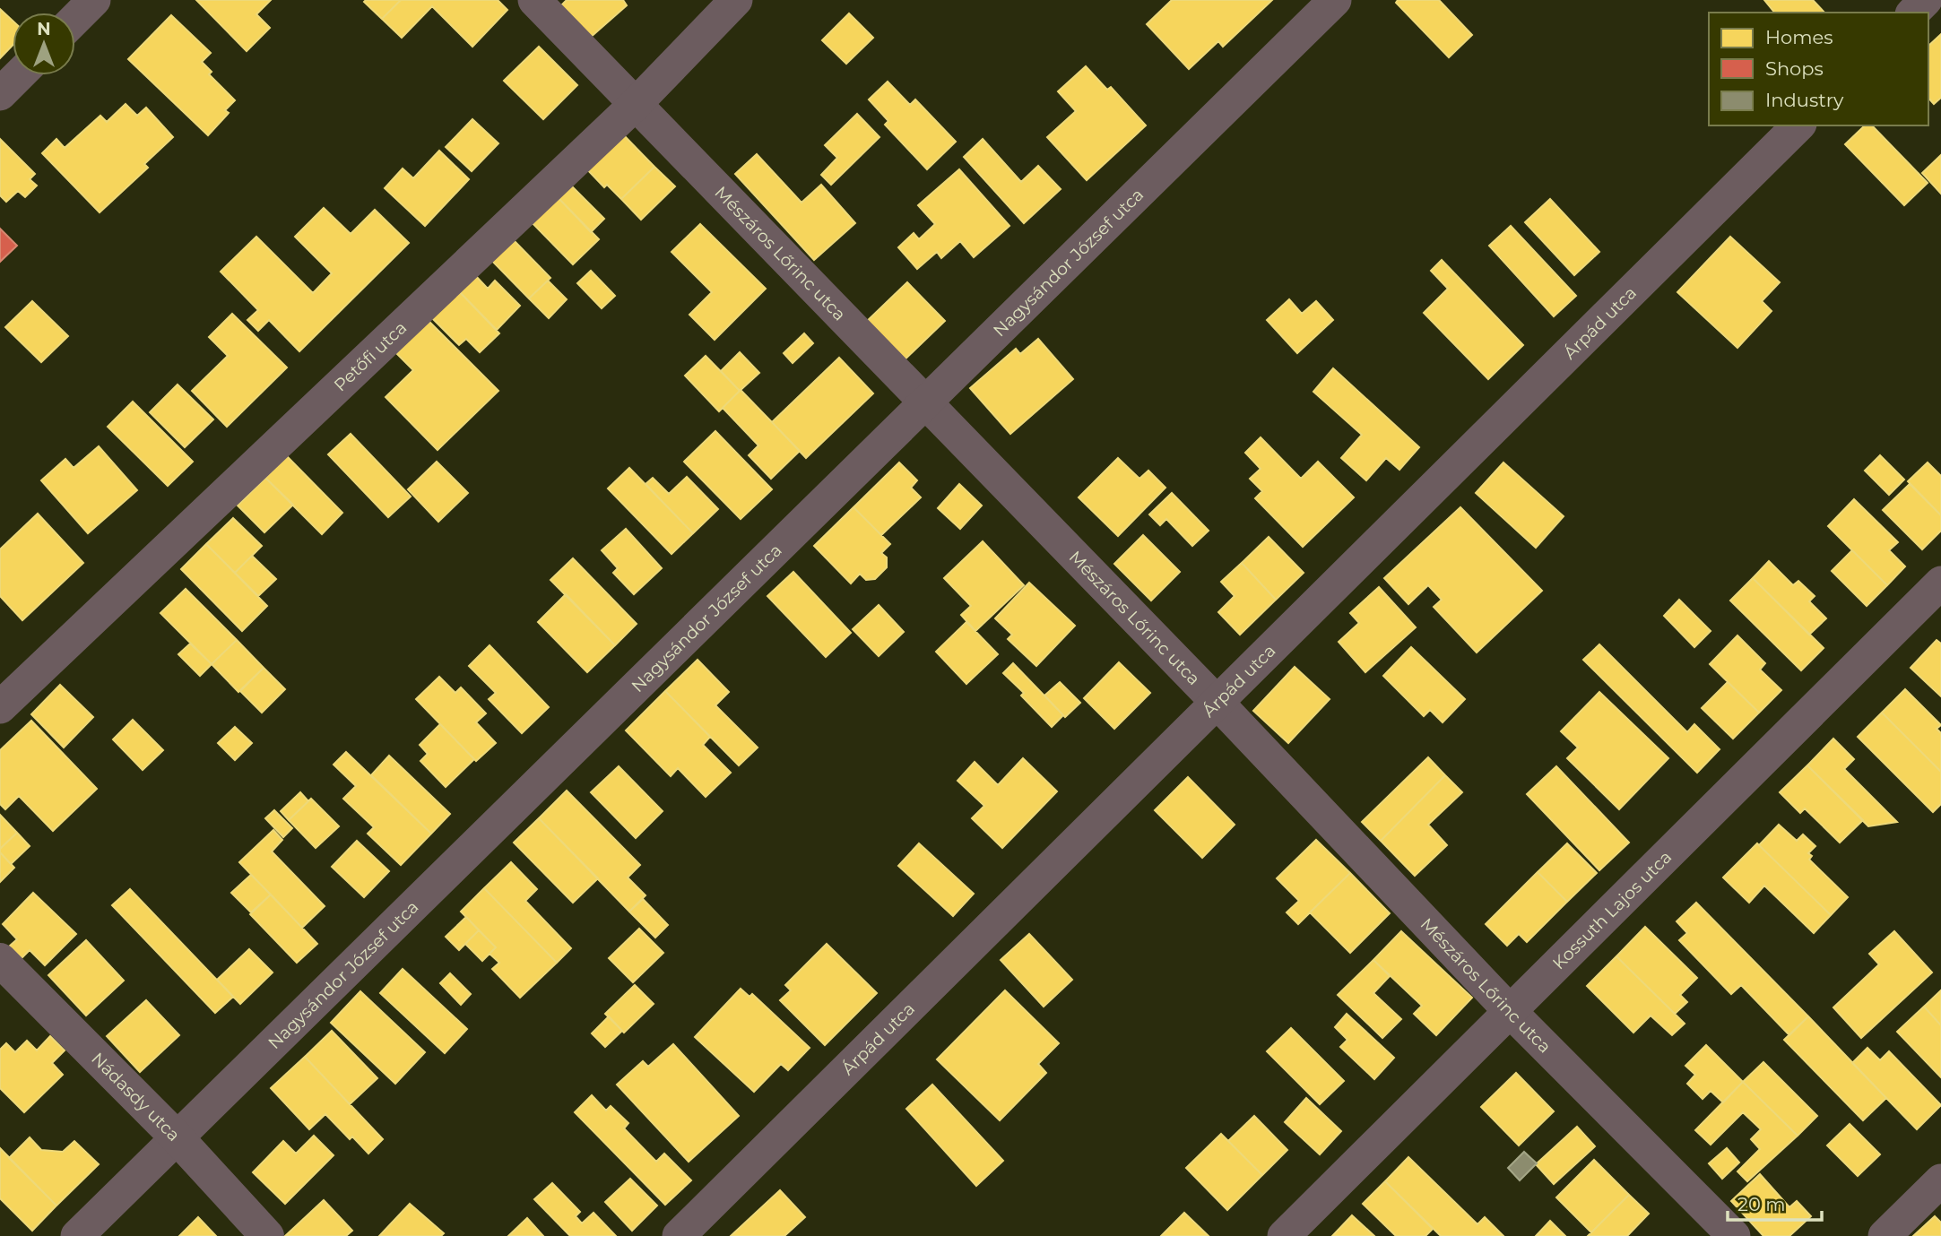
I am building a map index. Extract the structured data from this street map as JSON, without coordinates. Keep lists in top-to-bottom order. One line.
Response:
{"streets":{"street":["Mészáros Lőrinc utca","Nagysándor József utca","Árpád utca","Petőfi utca","Kossuth Lajos utca","Nádasdy utca"]},"crossings":[["Mészáros Lőrinc utca","Nagysándor József utca"],["Mészáros Lőrinc utca","Árpád utca"],["Mészáros Lőrinc utca","Petőfi utca"],["Mészáros Lőrinc utca","Kossuth Lajos utca"],["Nagysándor József utca","Nádasdy utca"]],"legend":["Homes","Shops","Industry"],"scale_bar":"20 m","north":"top"}
